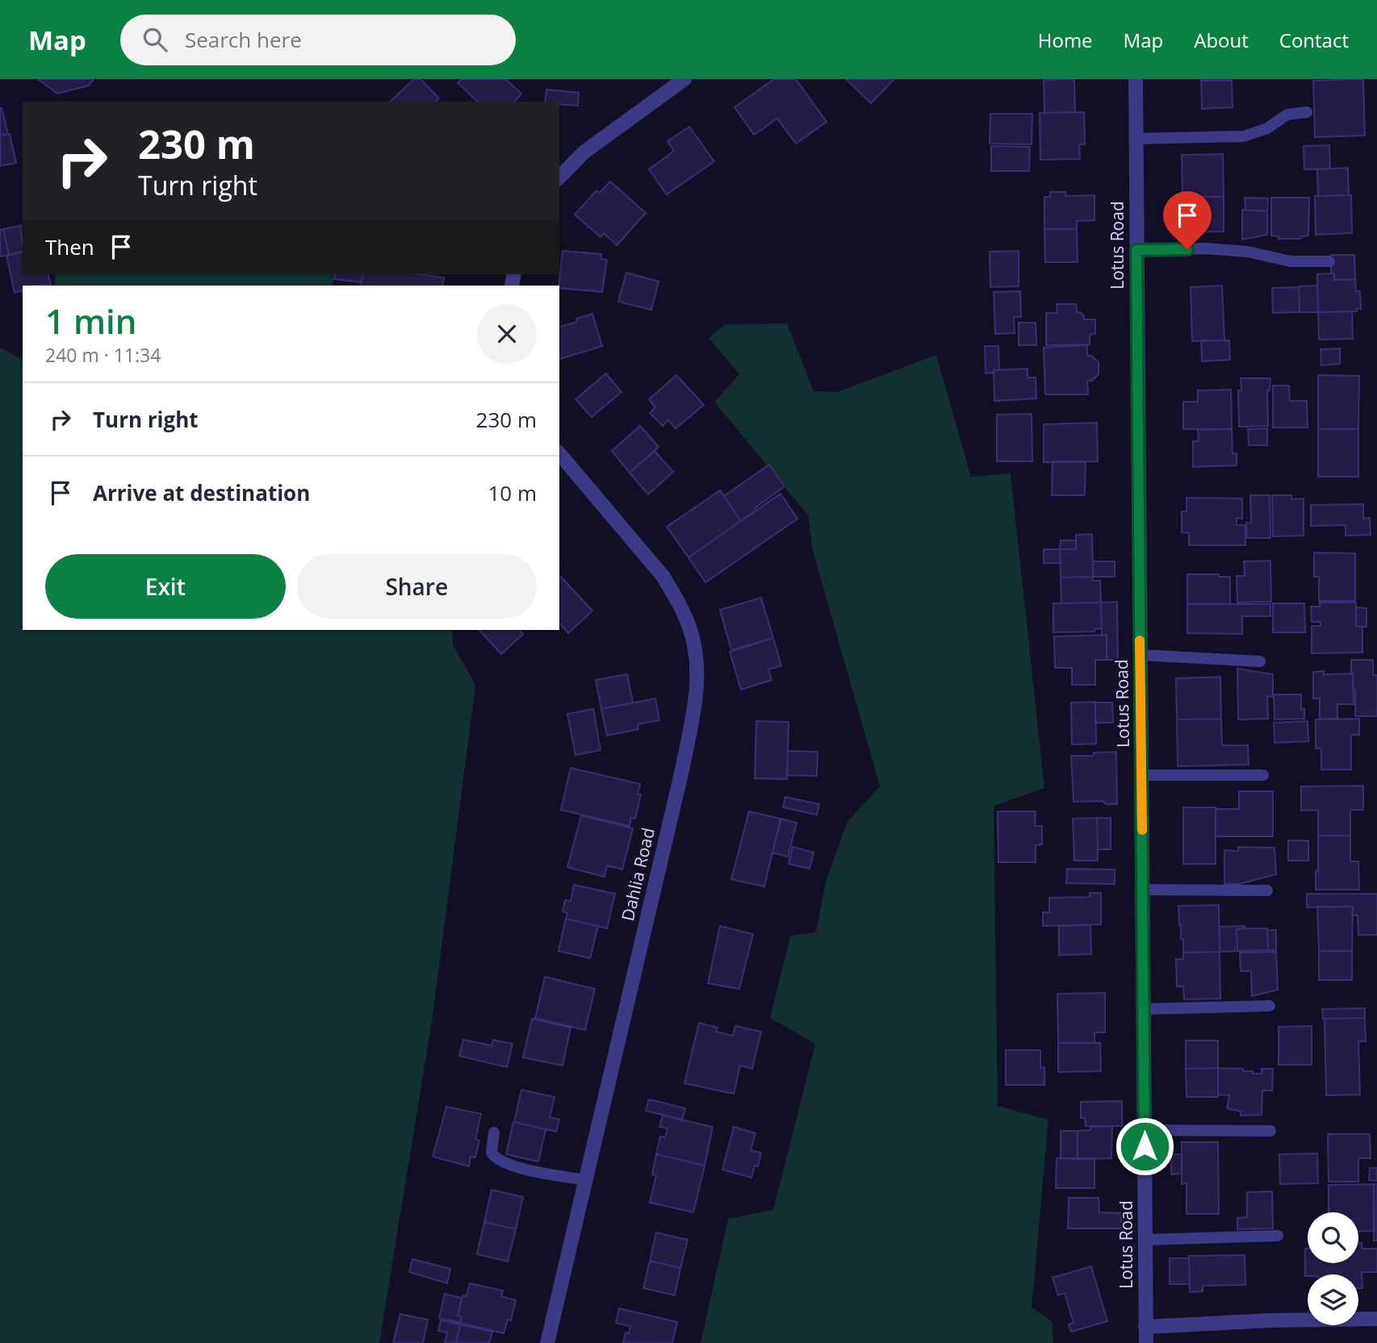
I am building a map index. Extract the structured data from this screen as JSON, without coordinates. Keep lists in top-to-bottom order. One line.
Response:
{"streets":{"street":["Lotus Road","Dahlia Road"]},"page":{"header":"Map","search":"Search here","nav":["Home","Map","About","Contact"],"turn":["230 m","Turn right"],"then":"Then","heading":["1 min","240 m · 11:34"],"list":[{"name":"Turn right","value":"230 m"},{"name":"Arrive at destination","value":"10 m"}],"buttons":["Exit","Share"]}}
